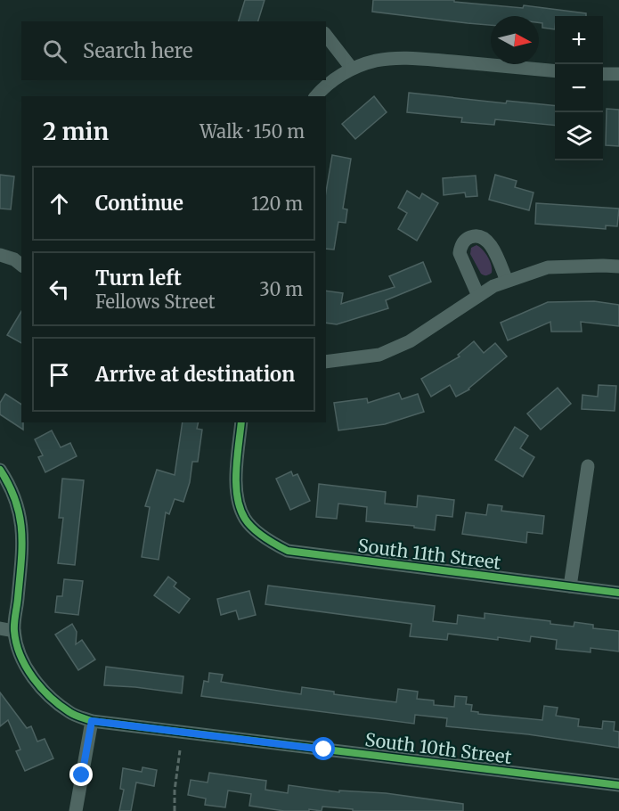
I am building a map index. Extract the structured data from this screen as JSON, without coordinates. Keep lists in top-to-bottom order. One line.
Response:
{"streets":{"street":["South 11th Street","South 10th Street"]},"north":"right","page":{"map_buttons":["+","−"],"search":"Search here","heading":["2 min","Walk · 150 m"],"list":[["Continue","120 m"],["Turn left","Fellows Street","30 m"],"Arrive at destination"]}}
